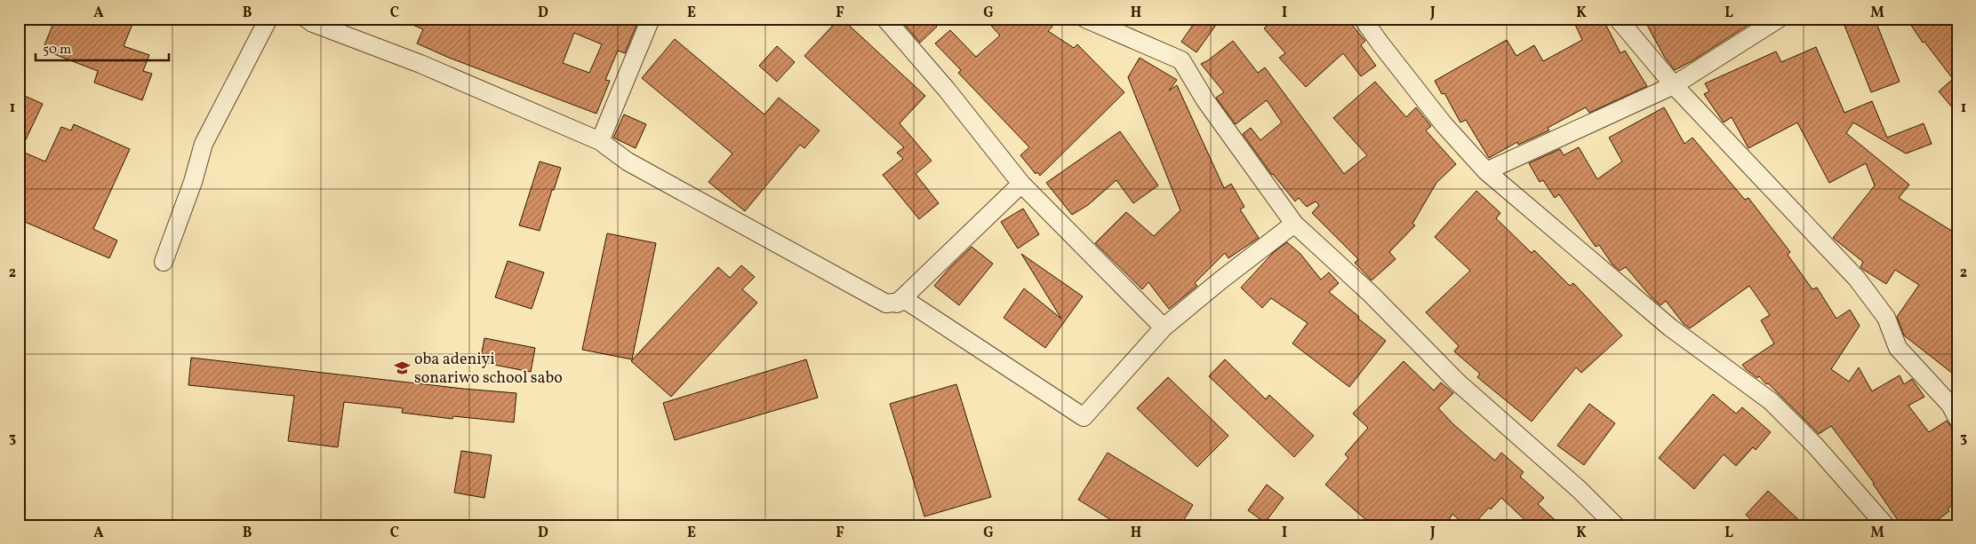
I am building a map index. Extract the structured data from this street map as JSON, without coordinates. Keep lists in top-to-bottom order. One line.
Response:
{"places":{"school or university":["oba adeniyi sonariwo school sabo"]},"scale_bar":"50 m","grid":{"columns":["A","B","C","D","E","F","G","H","I","J","K","L","M"],"rows":["1","2","3"]}}
